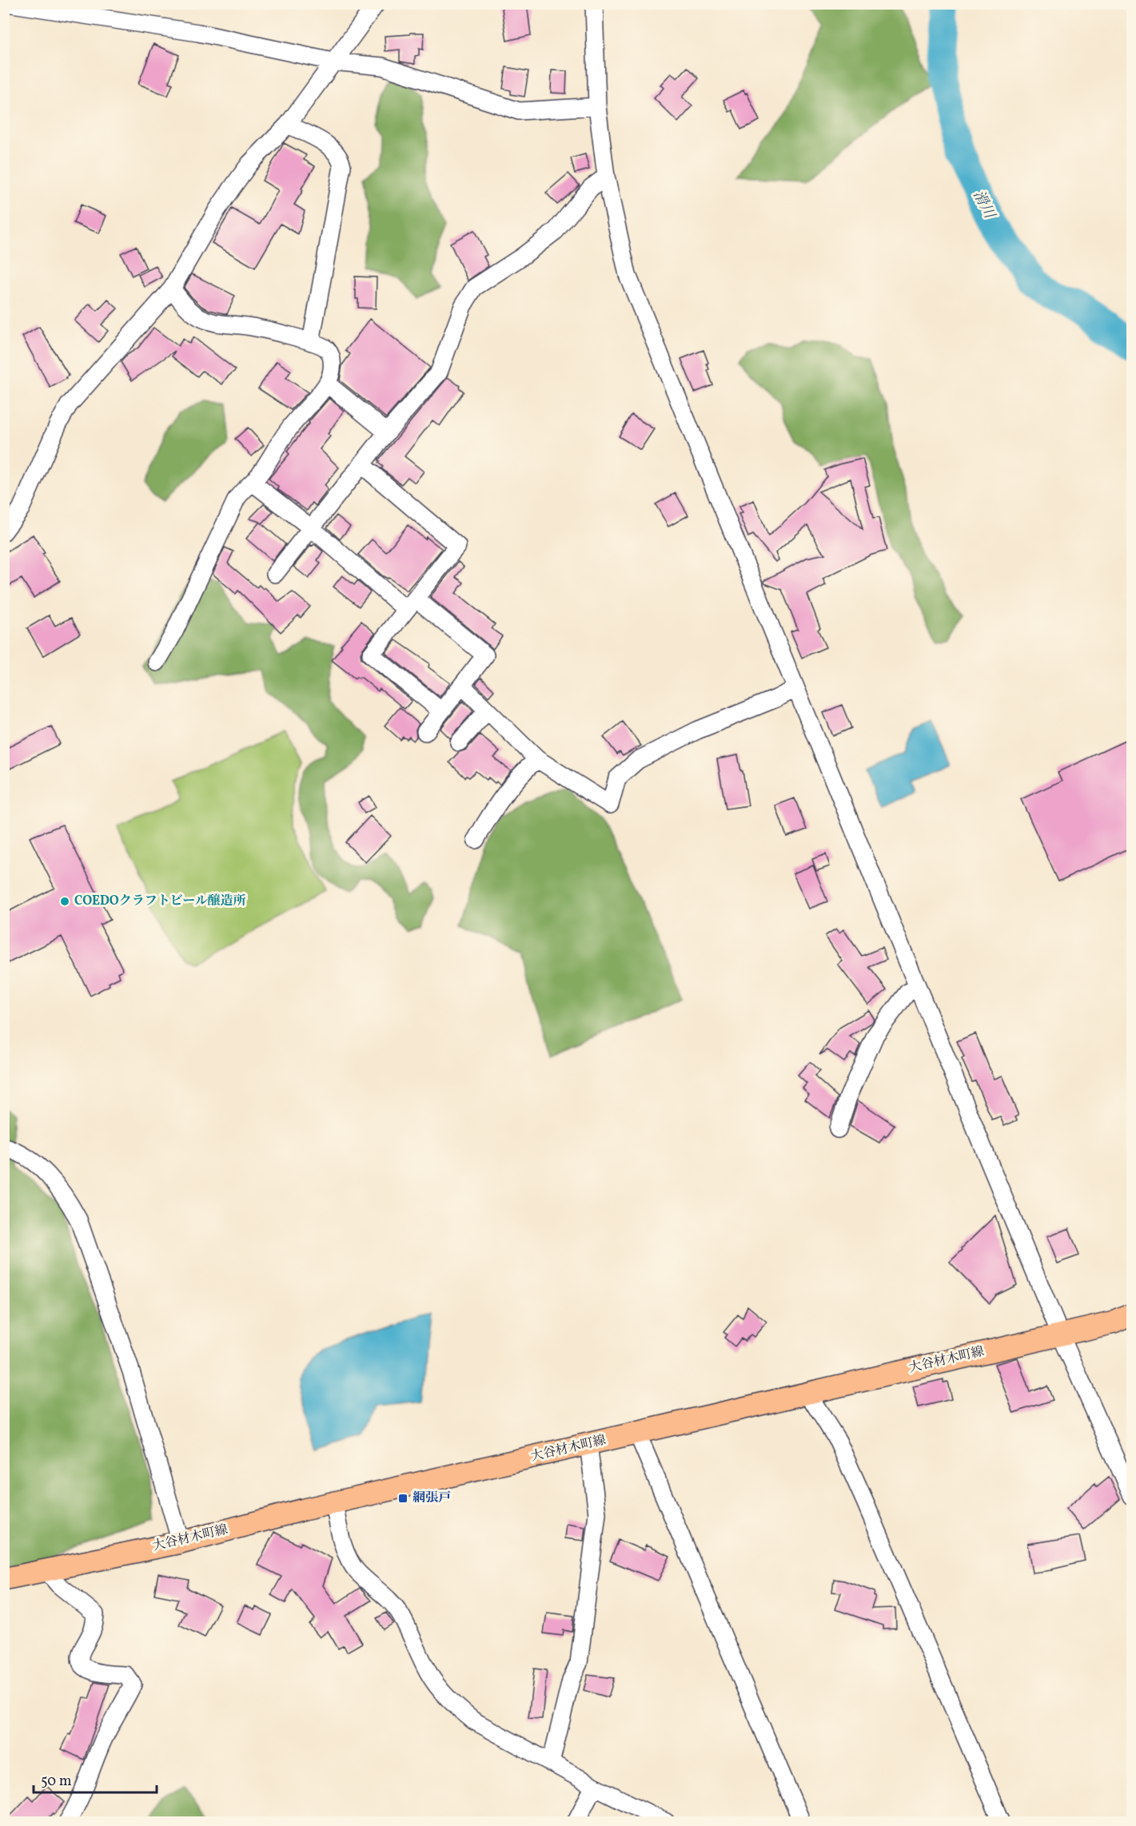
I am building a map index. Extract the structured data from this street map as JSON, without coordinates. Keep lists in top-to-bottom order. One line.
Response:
{"streets":{"main road":["大谷材木町線"]},"water":["滑川"],"places":{"other":["COEDOクラフトビール醸造所"],"transit":["網張戸"]},"scale_bar":"50 m"}
